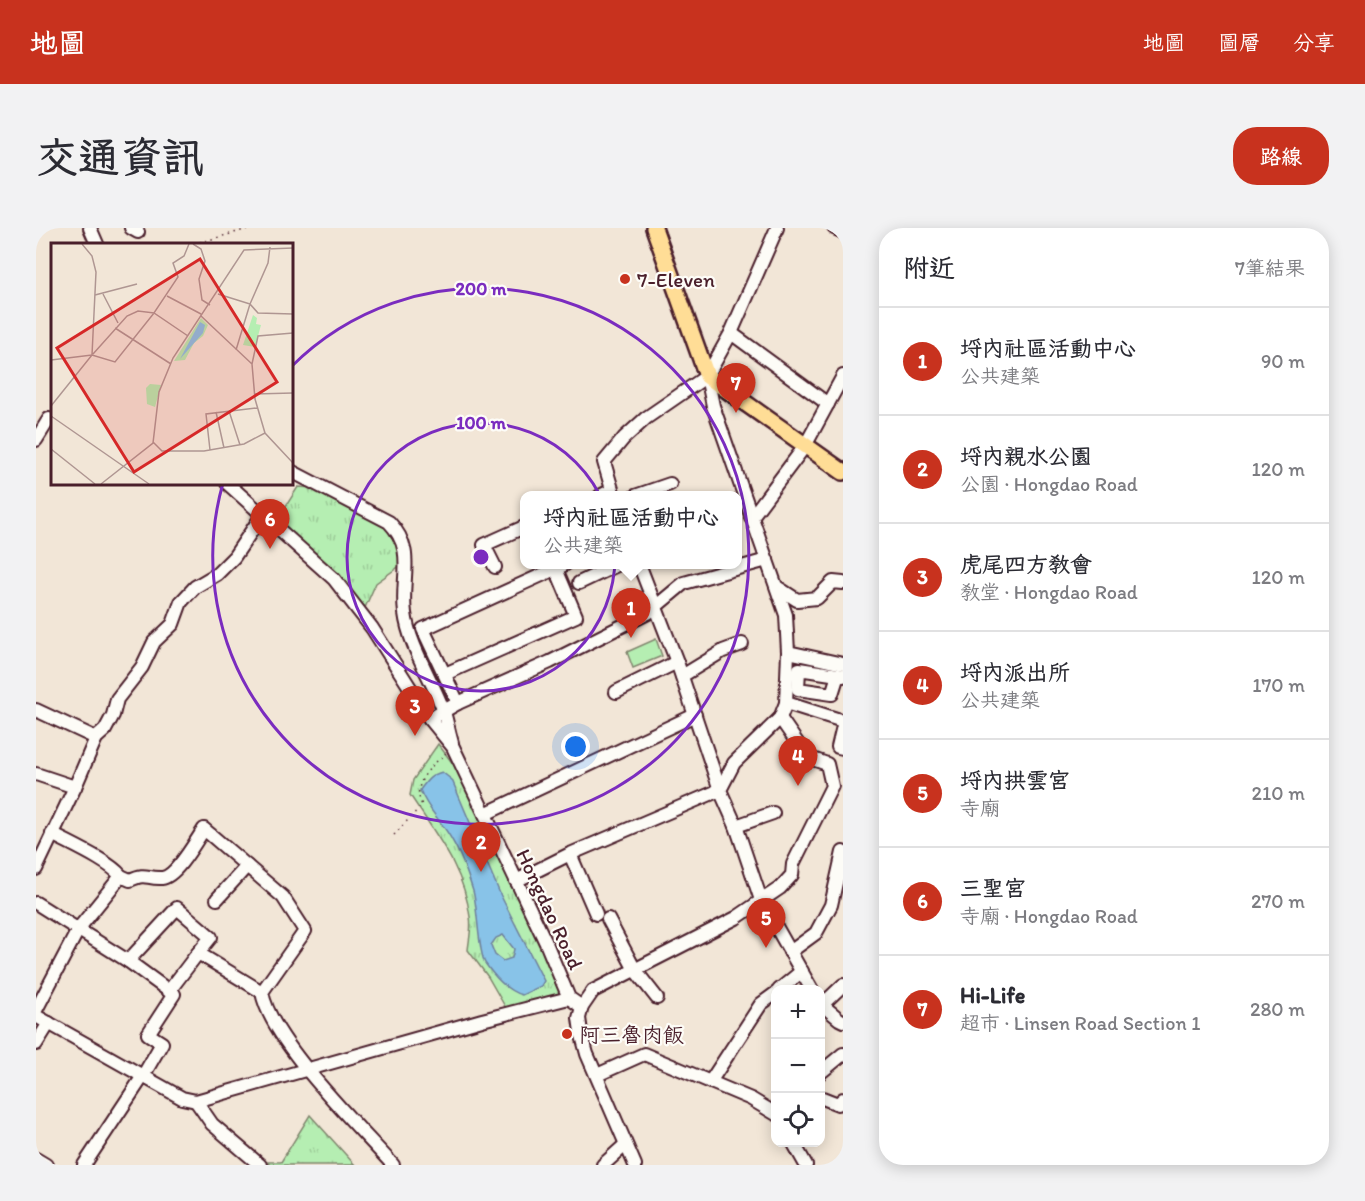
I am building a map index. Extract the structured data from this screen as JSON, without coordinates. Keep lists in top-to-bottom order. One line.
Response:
{"streets":{"street":["Hongdao Road"]},"places":["7-Eleven","阿三魯肉飯"],"page":{"header":"地圖","nav":["地圖","圖層","分享"],"buttons":"路線","title":"交通資訊","heading":["附近","7筆結果"],"list":[{"mark":"1","name":"埒內社區活動中心","note":"公共建築","value":"90 m"},{"mark":"2","name":"埒內親水公園","note":"公園 · Hongdao Road","value":"120 m"},{"mark":"3","name":"虎尾四方教會","note":"教堂 · Hongdao Road","value":"120 m"},{"mark":"4","name":"埒內派出所","note":"公共建築","value":"170 m"},{"mark":"5","name":"埒內拱雲宮","note":"寺廟","value":"210 m"},{"mark":"6","name":"三聖宮","note":"寺廟 · Hongdao Road","value":"270 m"},{"mark":"7","name":"Hi-Life","note":"超市 · Linsen Road Section 1","value":"280 m"}],"pins":["7","6","1","3","4","2","5"],"popup":["埒內社區活動中心","公共建築"],"map_buttons":["+","−"]},"rings":["200 m","100 m"]}
